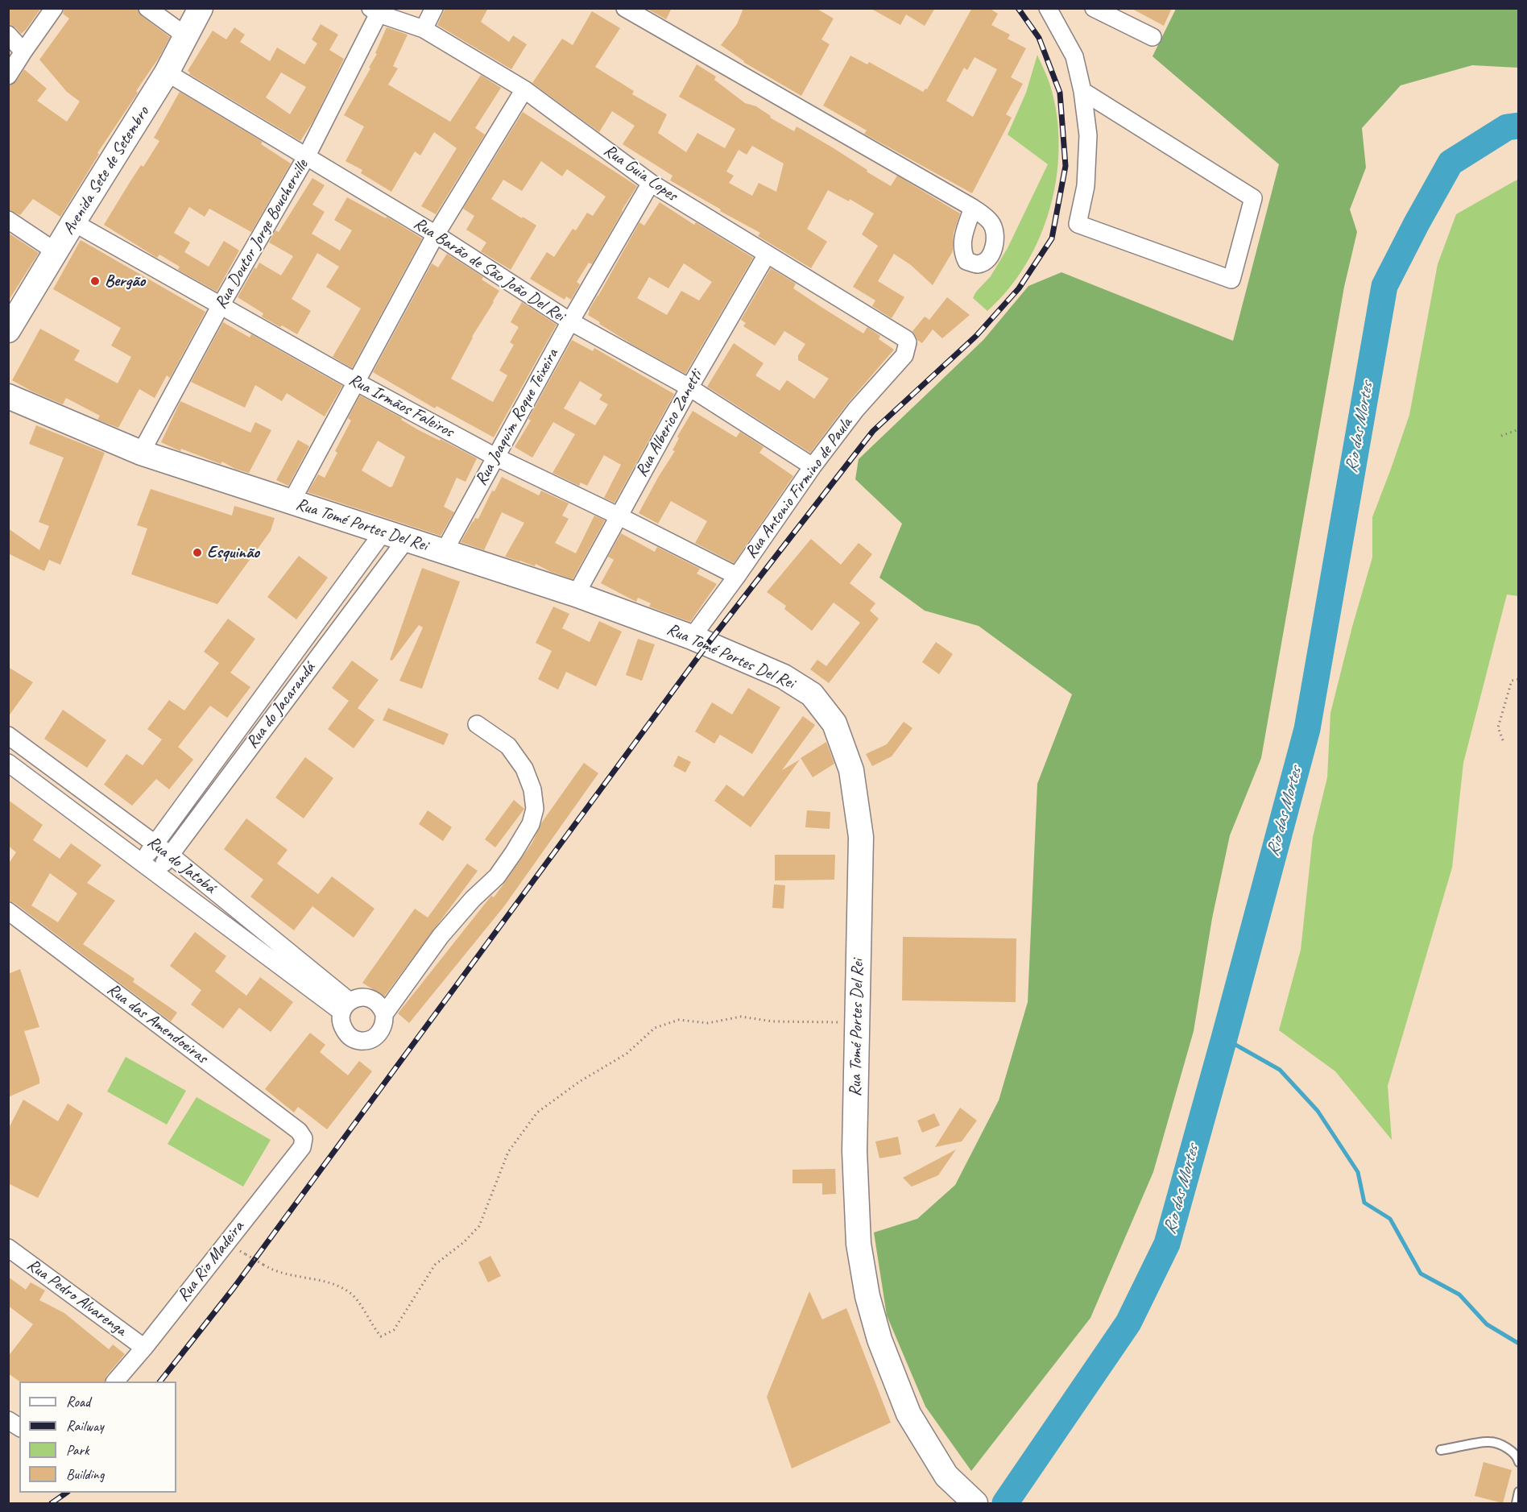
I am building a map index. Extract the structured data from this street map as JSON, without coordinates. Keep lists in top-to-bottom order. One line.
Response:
{"streets":{"main road":["Avenida Sete de Setembro","Rua Tomé Portes Del Rei"],"street":["Rua Guia Lopes","Rua Doutor Jorge Boucherville","Rua Barão de São João Del Rei","Rua Irmãos Faleiros","Rua Joaquim Roque Teixeira","Rua Alberico Zanetti","Rua Antonio Firmino de Paula","Rua do Jacarandá","Rua do Jatobá","Rua das Amendoeiras","Rua Rio Madeira","Rua Pedro Alvarenga"]},"crossings":[["Avenida Sete de Setembro","Rua Barão de São João Del Rei"],["Avenida Sete de Setembro","Rua Irmãos Faleiros"],["Rua Guia Lopes","Rua Doutor Jorge Boucherville"],["Rua Guia Lopes","Rua Joaquim Roque Teixeira"],["Rua Guia Lopes","Rua Alberico Zanetti"],["Rua Guia Lopes","Rua Antonio Firmino de Paula"],["Rua Doutor Jorge Boucherville","Rua Barão de São João Del Rei"],["Rua Doutor Jorge Boucherville","Rua Irmãos Faleiros"],["Rua Doutor Jorge Boucherville","Rua Tomé Portes Del Rei"],["Rua Barão de São João Del Rei","Rua Joaquim Roque Teixeira"],["Rua Barão de São João Del Rei","Rua Alberico Zanetti"],["Rua Barão de São João Del Rei","Rua Antonio Firmino de Paula"],["Rua Irmãos Faleiros","Rua Joaquim Roque Teixeira"],["Rua Irmãos Faleiros","Rua Alberico Zanetti"],["Rua Irmãos Faleiros","Rua Antonio Firmino de Paula"],["Rua Joaquim Roque Teixeira","Rua Tomé Portes Del Rei"],["Rua Alberico Zanetti","Rua Tomé Portes Del Rei"],["Rua Antonio Firmino de Paula","Rua Tomé Portes Del Rei"],["Rua Tomé Portes Del Rei","Rua do Jacarandá"],["Rua do Jacarandá","Rua do Jatobá"],["Rua das Amendoeiras","Rua Rio Madeira"],["Rua Rio Madeira","Rua Pedro Alvarenga"]],"water":["Rio das Mortes"],"places":["Bergão","Esquinão"],"legend":["Road","Railway","Park","Building"]}
